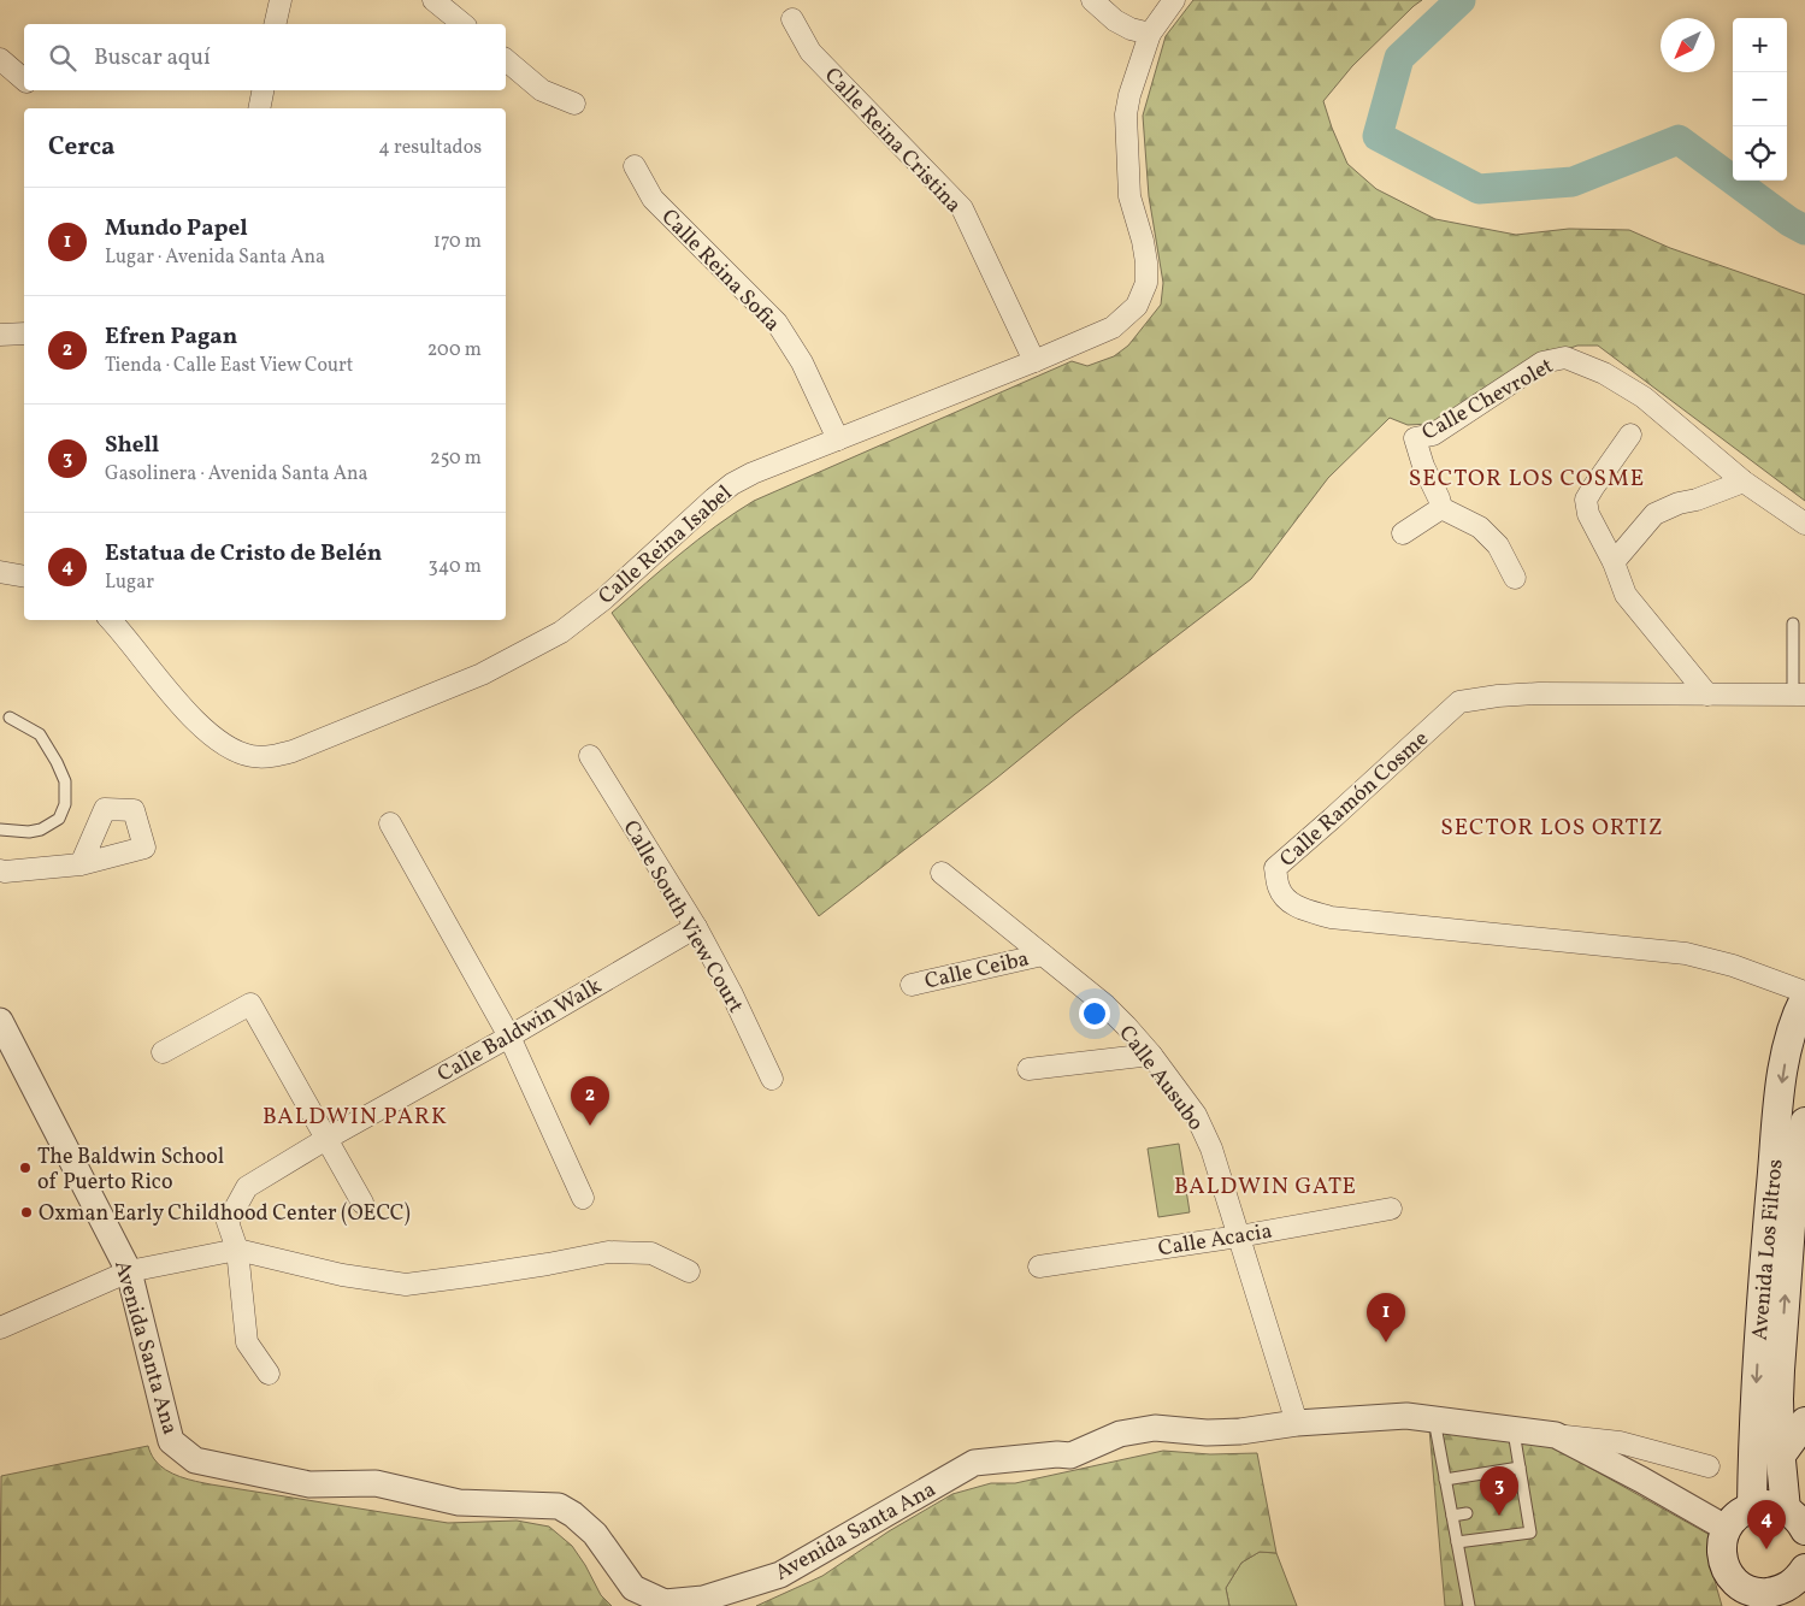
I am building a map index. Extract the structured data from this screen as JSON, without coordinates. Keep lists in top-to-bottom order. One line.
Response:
{"streets":{"main road":["Avenida Los Filtros"],"street":["Calle Reina Cristina","Calle Reina Sofia","Calle Chevrolet","Calle Reina Isabel","Calle Ramón Cosme","Calle South View Court","Calle Ceiba","Calle Baldwin Walk","Calle Ausubo","Calle Acacia","Avenida Santa Ana"]},"crossings":[["Calle Reina Cristina","Calle Reina Isabel"],["Calle Reina Sofia","Calle Reina Isabel"],["Calle South View Court","Calle Baldwin Walk"],["Calle Ceiba","Calle Ausubo"],["Calle Ausubo","Calle Acacia"],["Calle Ausubo","Avenida Santa Ana"]],"districts":["SECTOR LOS COSME","SECTOR LOS ORTIZ","BALDWIN PARK","BALDWIN GATE"],"places":["The Baldwin School of Puerto Rico","Oxman Early Childhood Center (OECC)"],"north":"bottom left","page":{"map_buttons":["+","−"],"search":"Buscar aquí","heading":["Cerca","4 resultados"],"list":[{"mark":"1","name":"Mundo Papel","note":"Lugar · Avenida Santa Ana","value":"170 m"},{"mark":"2","name":"Efren Pagan","note":"Tienda · Calle East View Court","value":"200 m"},{"mark":"3","name":"Shell","note":"Gasolinera · Avenida Santa Ana","value":"250 m"},{"mark":"4","name":"Estatua de Cristo de Belén","note":"Lugar","value":"340 m"}],"pins":["2","1","3","4"]}}
